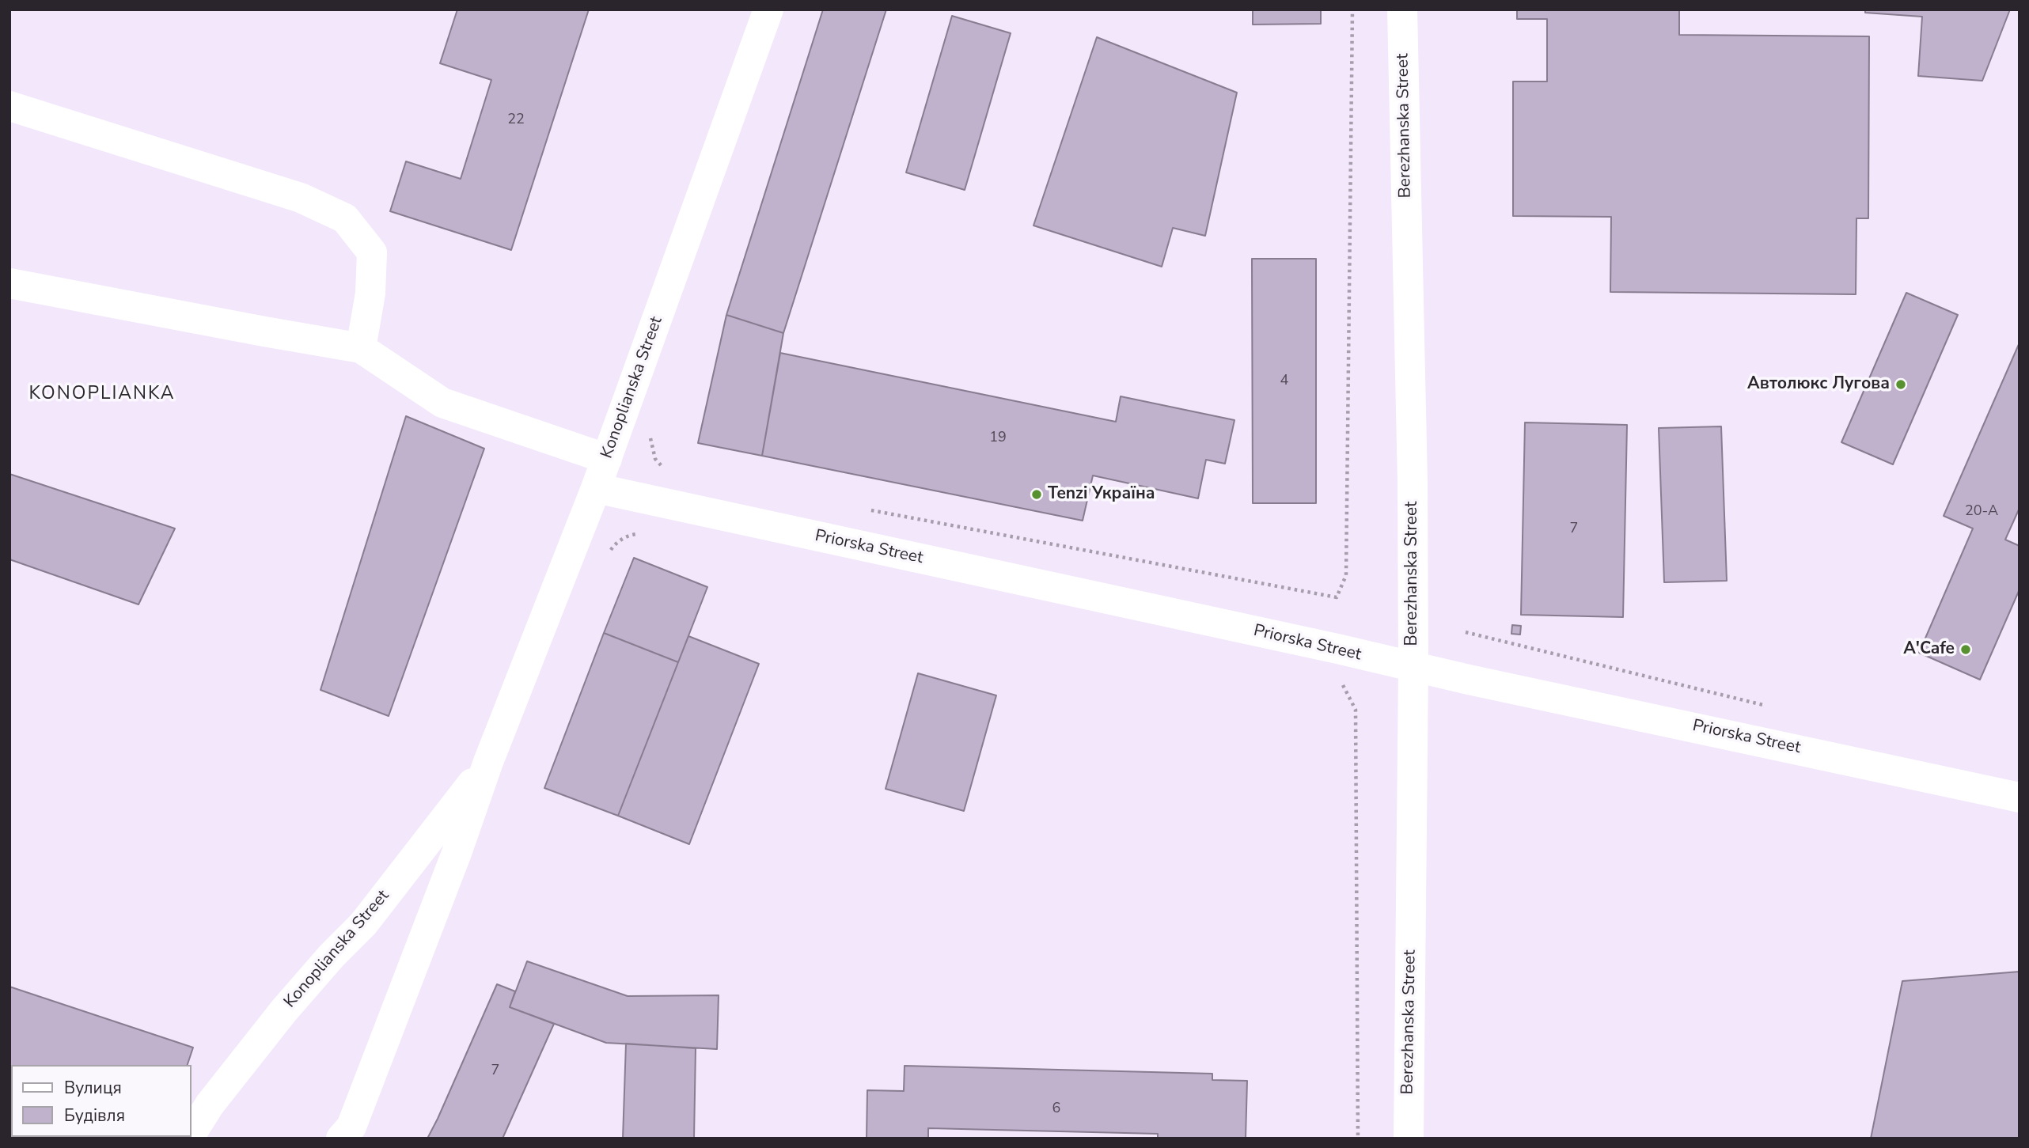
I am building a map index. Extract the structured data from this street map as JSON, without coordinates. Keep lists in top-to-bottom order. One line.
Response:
{"streets":{"street":["Berezhanska Street","Konoplianska Street","Priorska Street"]},"crossings":[["Berezhanska Street","Priorska Street"],["Konoplianska Street","Priorska Street"]],"districts":["KONOPLIANKA"],"places":["Автолюкс Лугова","Tenzi Україна","A'Cafe"],"house_numbers":["22","4","19","20-А","7","7","6"],"legend":["Вулиця","Будівля"]}
